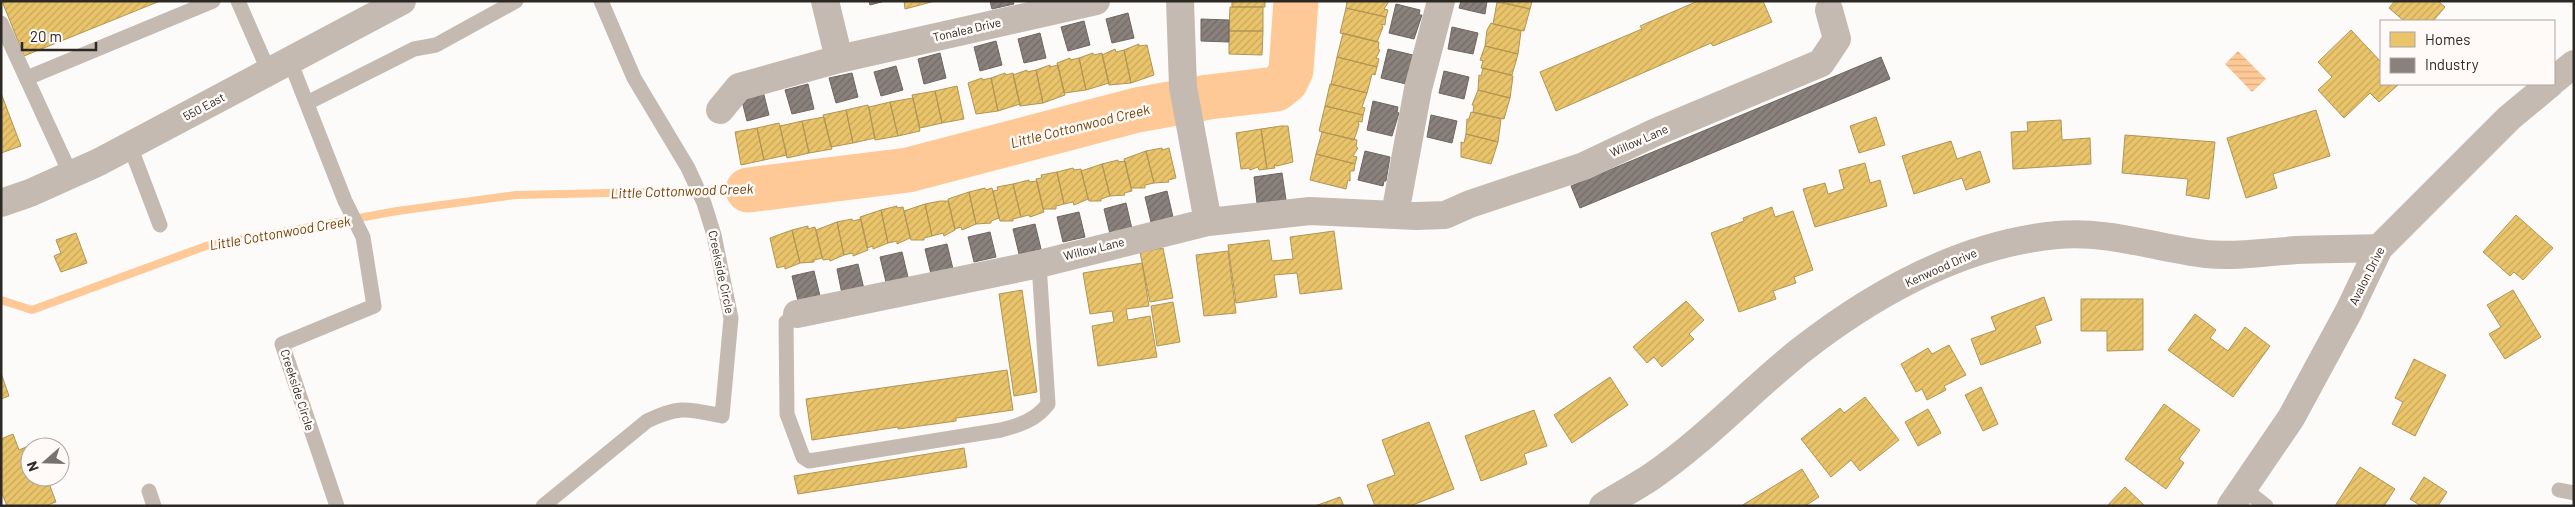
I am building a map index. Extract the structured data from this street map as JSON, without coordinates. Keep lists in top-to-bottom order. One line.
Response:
{"streets":{"street":["Tonalea Drive","550 East","Willow Lane","Kenwood Drive","Avalon Drive"],"lane":["Creekside Circle"]},"crossings":[["550 East","Creekside Circle"],["Kenwood Drive","Avalon Drive"]],"water":["Little Cottonwood Creek"],"legend":["Homes","Industry"],"scale_bar":"20 m","north":"left"}
